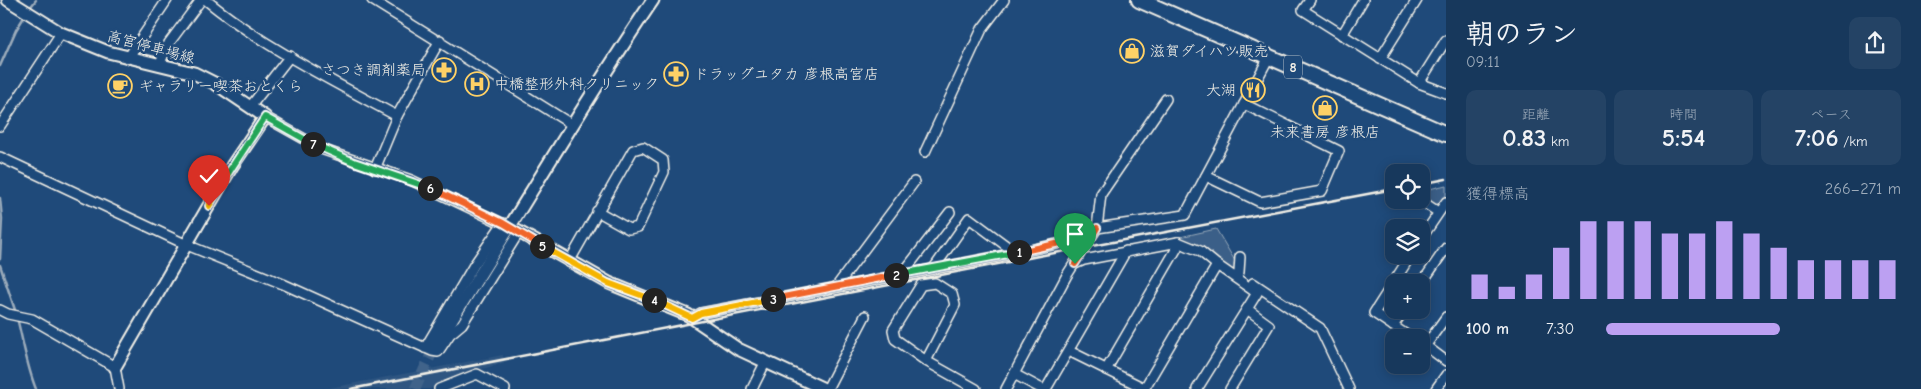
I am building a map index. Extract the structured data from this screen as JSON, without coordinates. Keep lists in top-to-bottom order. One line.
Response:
{"streets":{"highway":["8"],"main road":["高宮停車場線"]},"places":{"shop":["滋賀ダイハツ販売","未来書房 彦根店"],"pharmacy":["さつき調剤薬局","ドラッグユタカ 彦根高宮店"],"hospital":["中橋整形外科クリニック"],"cafe":["ギャラリー喫茶おとくら"],"restaurant":["大湖"]},"page":{"heading":["朝のラン","09:11"],"stats":[["距離","0.83 km"],["時間","5:54"],["ペース","7:06 /km"]],"pins":["7","6","5","1","2","3","4"],"map_buttons":["+","−"],"chart":["獲得標高","266–271 m"],"list":[{"name":"100 m","note":"7:30"}]}}
